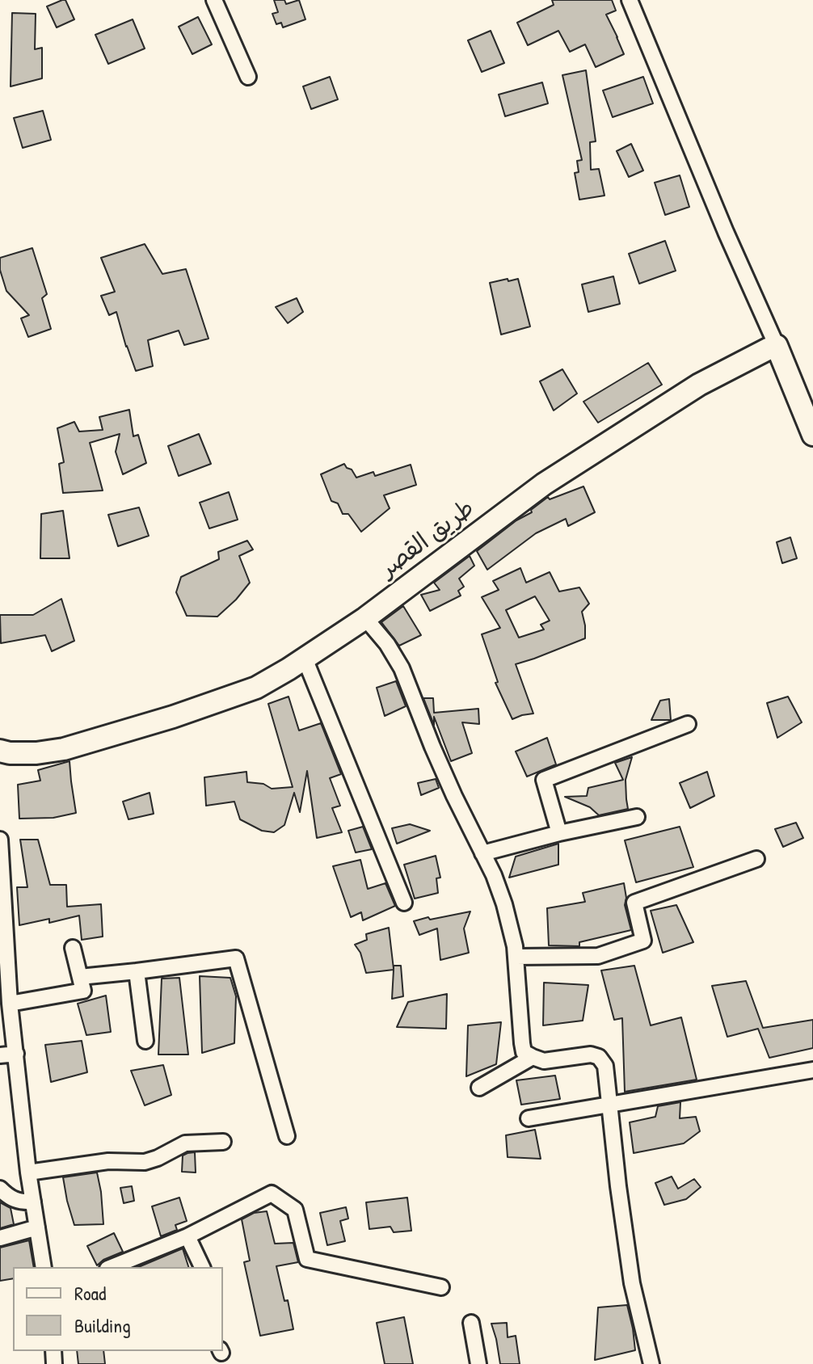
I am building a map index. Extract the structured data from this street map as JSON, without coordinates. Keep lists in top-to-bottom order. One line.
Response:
{"streets":{"street":["طريق القصر"]},"legend":["Road","Building"]}
